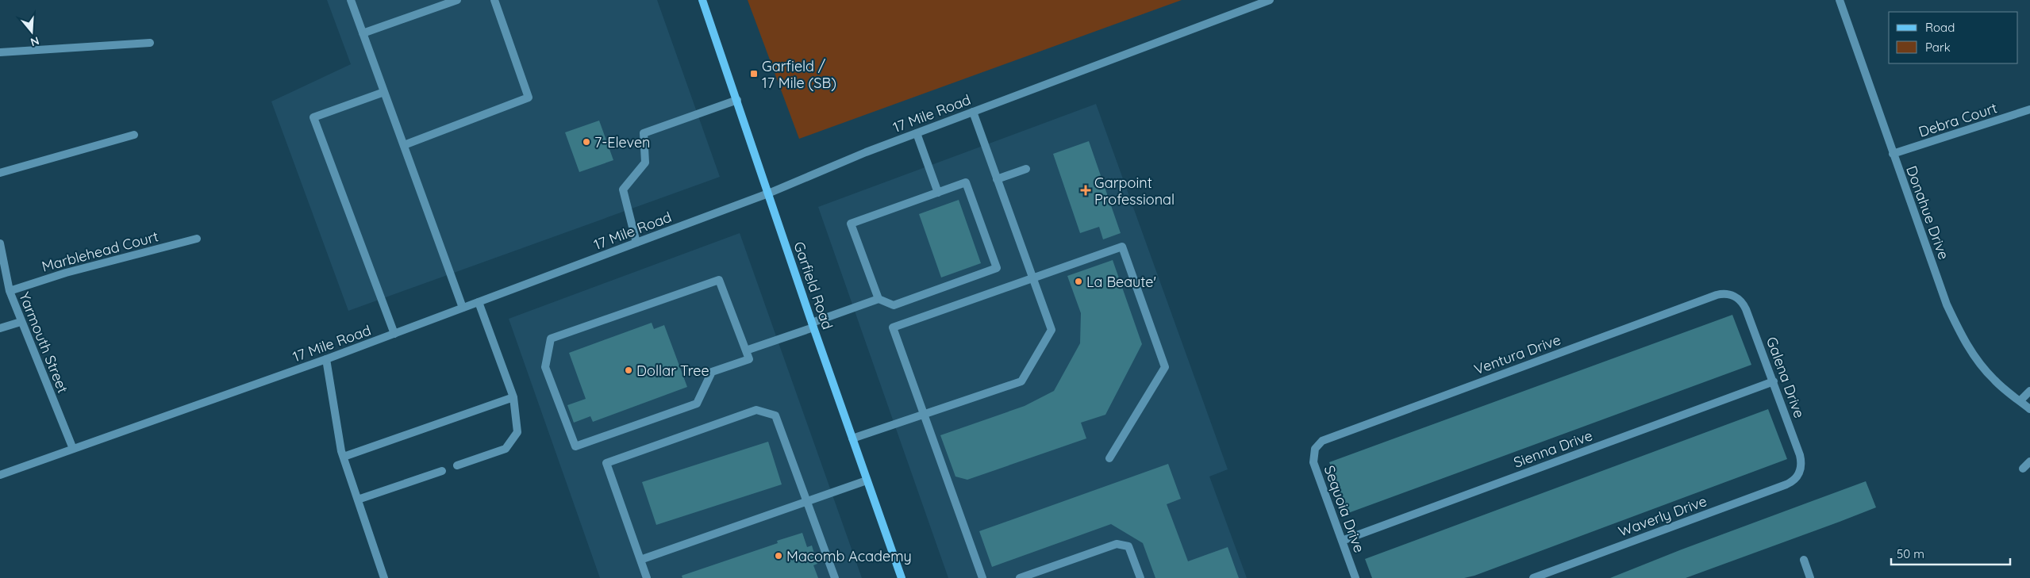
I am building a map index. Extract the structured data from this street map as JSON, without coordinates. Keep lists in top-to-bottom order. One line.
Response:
{"streets":{"main road":["Garfield Road"],"street":["17 Mile Road","Debra Court","Donahue Drive","Marblehead Court","Yarmouth Street","Ventura Drive","Galena Drive","Sienna Drive","Sequoia Drive","Waverly Drive"]},"crossings":[["17 Mile Road","Garfield Road"],["17 Mile Road","Yarmouth Street"],["Debra Court","Donahue Drive"],["Marblehead Court","Yarmouth Street"],["Ventura Drive","Galena Drive"],["Ventura Drive","Sequoia Drive"],["Galena Drive","Sienna Drive"],["Galena Drive","Waverly Drive"],["Sienna Drive","Sequoia Drive"]],"places":{"transit":["Garfield / 17 Mile (SB)"],"other":["7-Eleven","La Beaute'","Dollar Tree","Macomb Academy"],"health":["Garpoint Professional"]},"legend":["Road","Park"],"scale_bar":"50 m","north":"bottom"}
